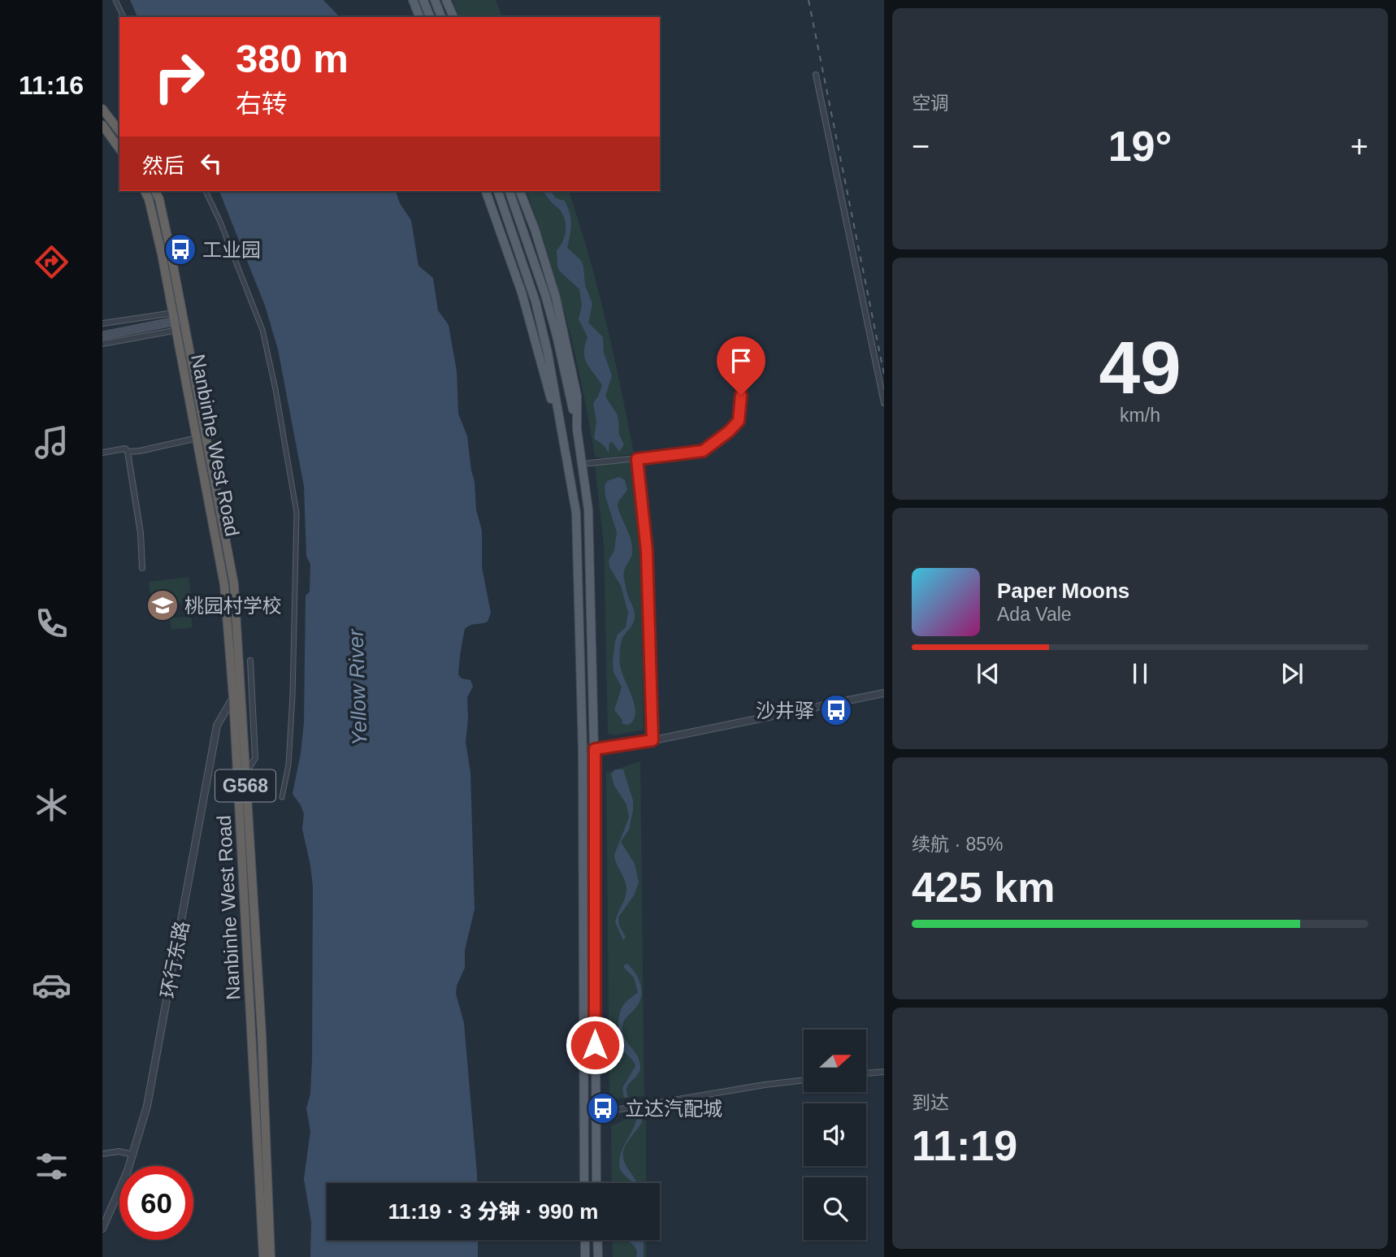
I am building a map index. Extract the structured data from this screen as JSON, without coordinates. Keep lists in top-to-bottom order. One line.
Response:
{"streets":{"highway":["Nanbinhe West Road","G568"],"street":["环行东路"]},"crossings":[["Nanbinhe West Road","环行东路"]],"water":["Yellow River"],"places":{"bus stop":["工业园","沙井驿","立达汽配城"],"school or university":["桃园村学校"]},"north":"right","page":{"tabs":"11:16","tile":["空调",["49","km/h"],["续航 · 85%","425 km"],["到达","11:19"]],"turn":["380 m","右转"],"heat":["−","19°","+"],"then":"然后","song":["Paper Moons","Ada Vale"],"limit":"60","trip":"11:19 · 3 分钟 · 990 m"}}
